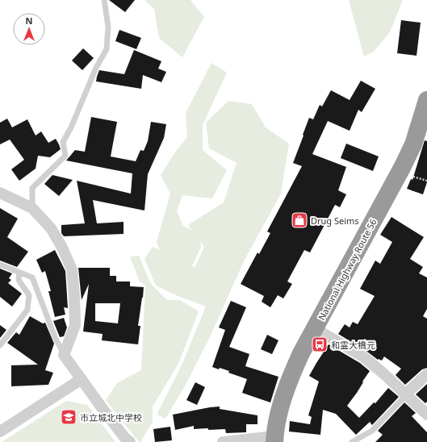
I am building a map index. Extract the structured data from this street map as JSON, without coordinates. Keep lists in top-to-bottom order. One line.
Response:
{"streets":{"highway":["National Highway Route 56"]},"places":{"shop":["Drug Seims"],"bus stop":["和霊大橋元"],"school or university":["市立城北中学校"]},"north":"top"}
